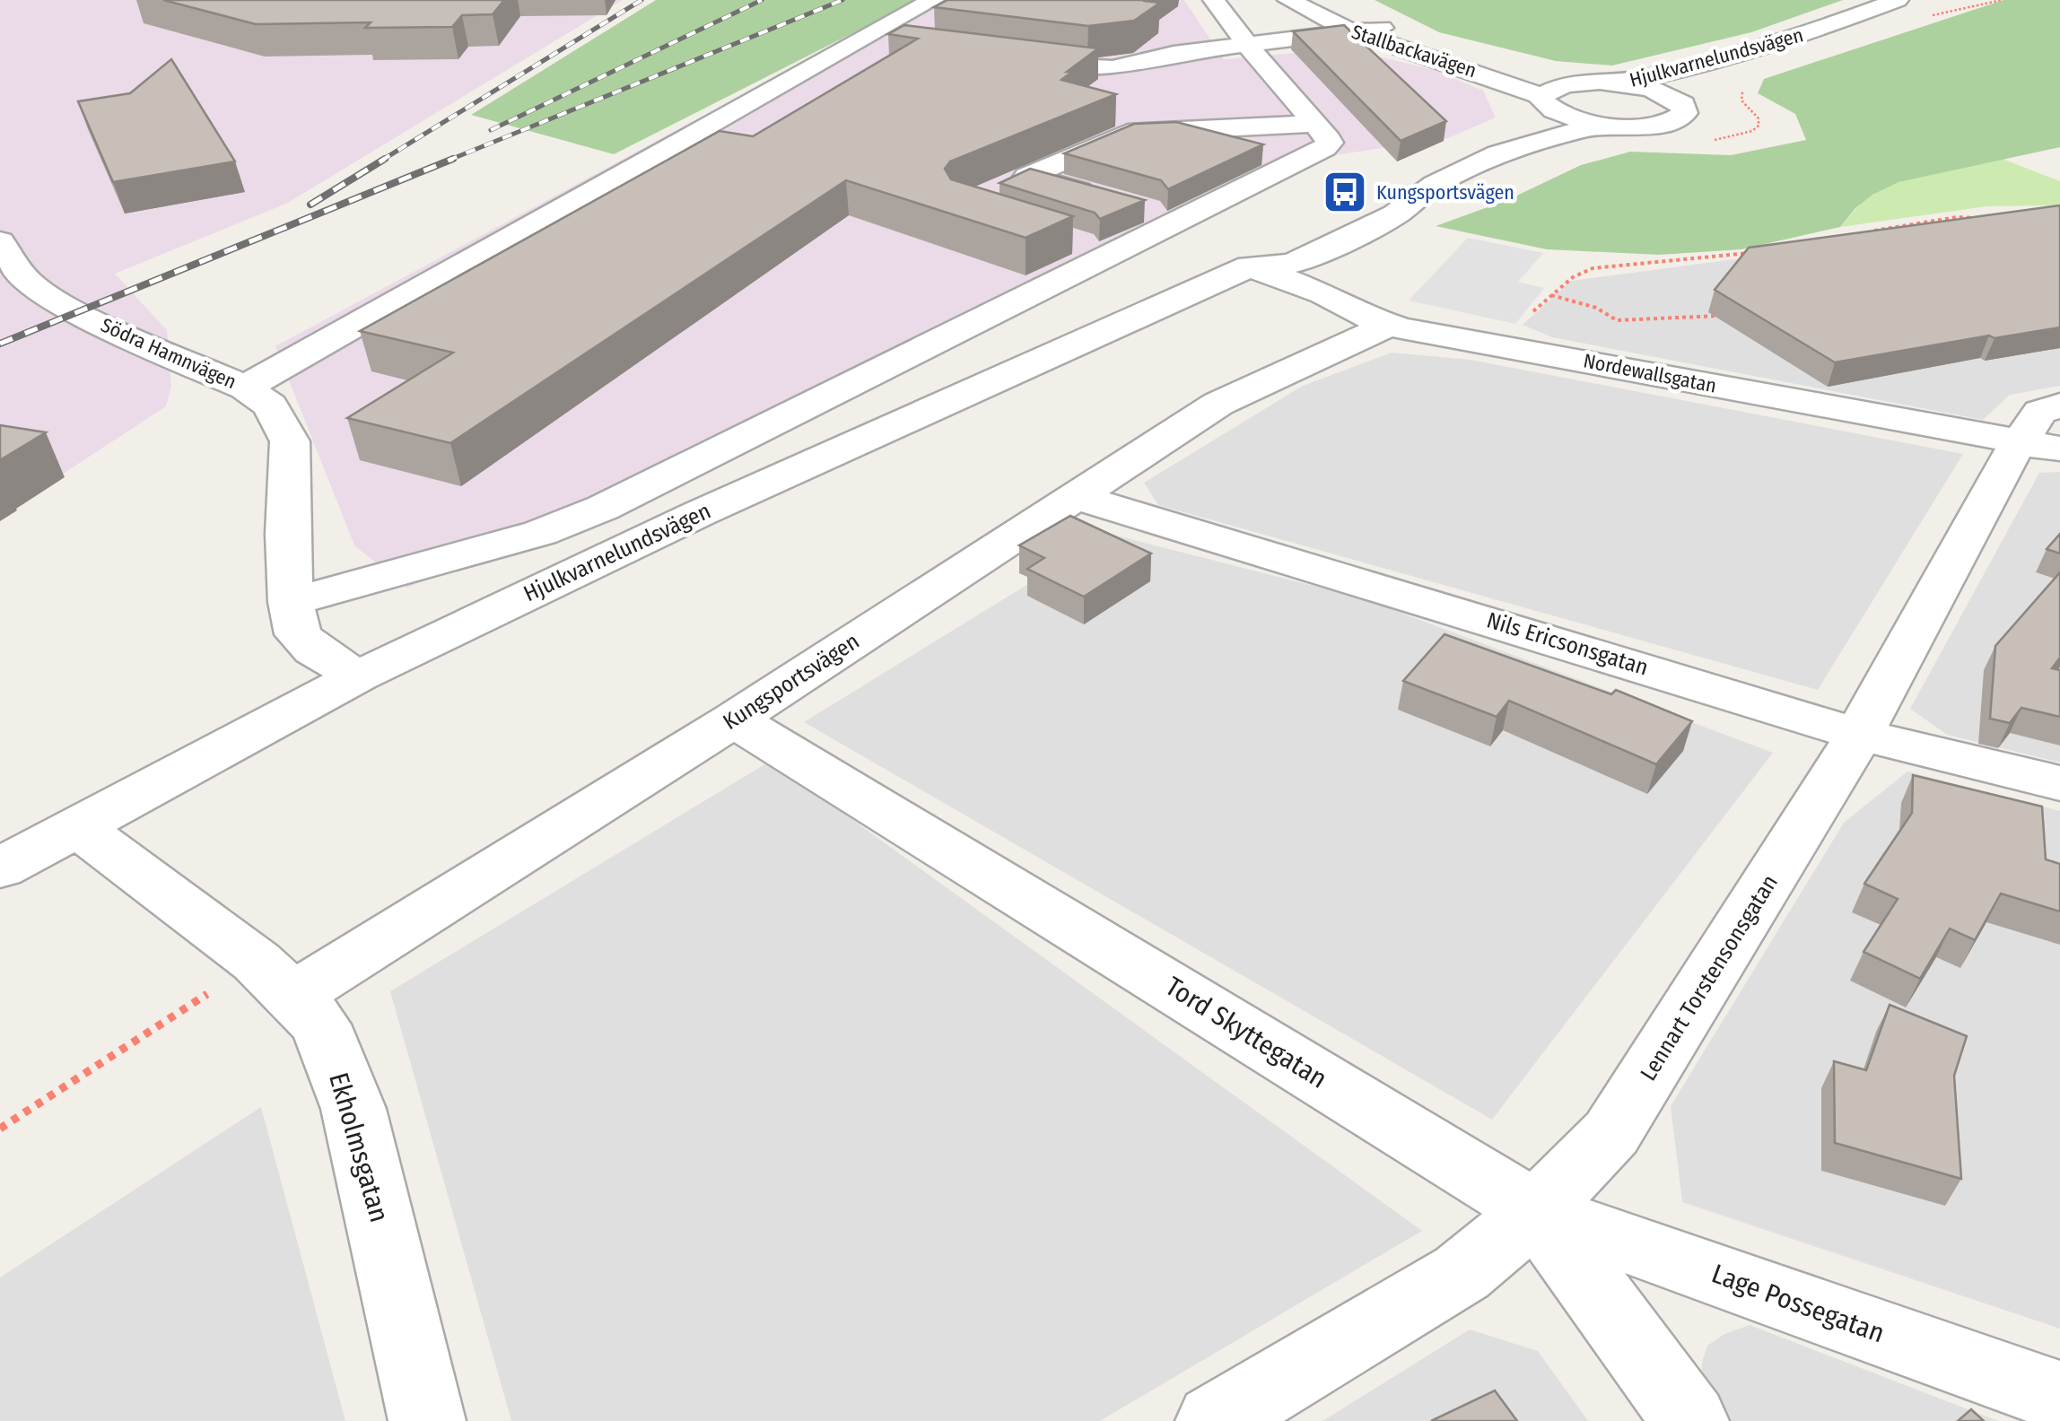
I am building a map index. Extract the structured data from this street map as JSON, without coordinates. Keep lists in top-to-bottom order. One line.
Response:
{"streets":{"street":["Stallbackavägen","Hjulkvarnelundsvägen","Södra Hamnvägen","Nordewallsgatan","Nils Ericsonsgatan","Kungsportsvägen","Lennart Torstensonsgatan","Tord Skyttegatan","Ekholmsgatan","Lage Possegatan"]},"crossings":[["Stallbackavägen","Hjulkvarnelundsvägen"],["Hjulkvarnelundsvägen","Södra Hamnvägen"],["Hjulkvarnelundsvägen","Nordewallsgatan"],["Hjulkvarnelundsvägen","Ekholmsgatan"],["Nordewallsgatan","Kungsportsvägen"],["Nordewallsgatan","Lennart Torstensonsgatan"],["Nils Ericsonsgatan","Kungsportsvägen"],["Nils Ericsonsgatan","Lennart Torstensonsgatan"],["Kungsportsvägen","Tord Skyttegatan"],["Kungsportsvägen","Ekholmsgatan"],["Lennart Torstensonsgatan","Tord Skyttegatan"],["Lennart Torstensonsgatan","Lage Possegatan"],["Tord Skyttegatan","Lage Possegatan"]],"places":{"bus stop":["Kungsportsvägen"]}}
